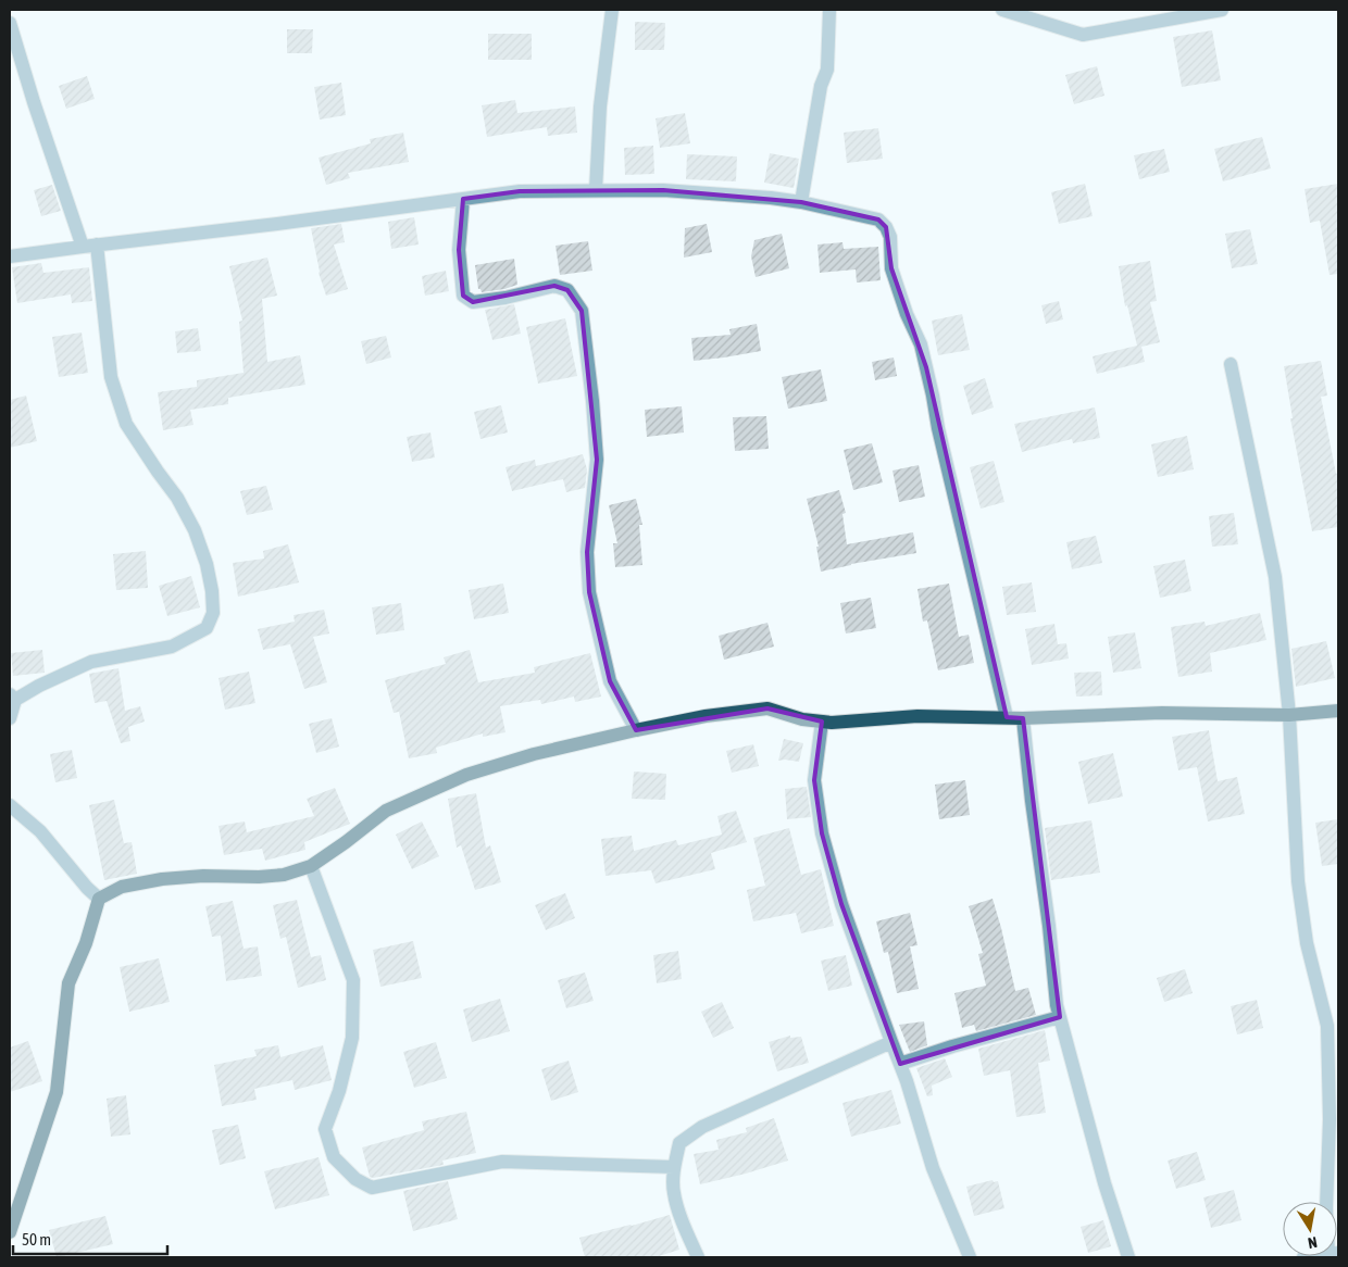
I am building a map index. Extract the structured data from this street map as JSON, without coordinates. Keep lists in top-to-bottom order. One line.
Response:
{"scale_bar":"50 m","north":"bottom"}
